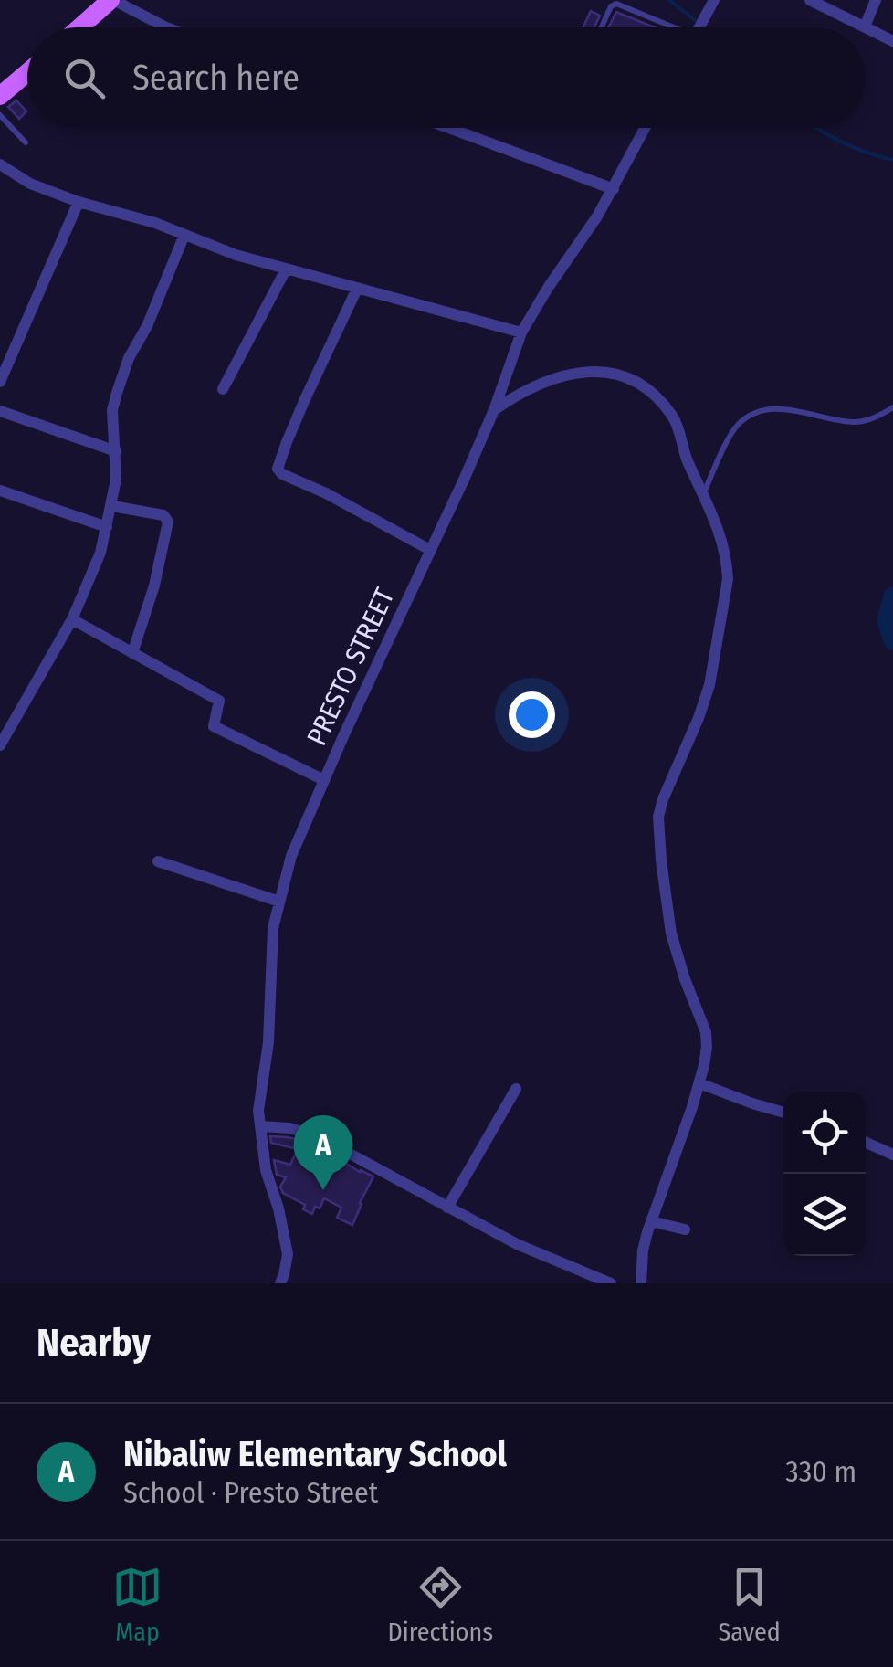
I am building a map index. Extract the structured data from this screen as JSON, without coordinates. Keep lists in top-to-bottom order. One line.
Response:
{"streets":{"street":["PRESTO STREET"]},"page":{"search":"Search here","pins":"A","heading":"Nearby","list":[{"mark":"A","name":"Nibaliw Elementary School","note":"School · Presto Street","value":"330 m"}],"nav":["Map","Directions","Saved"]}}
